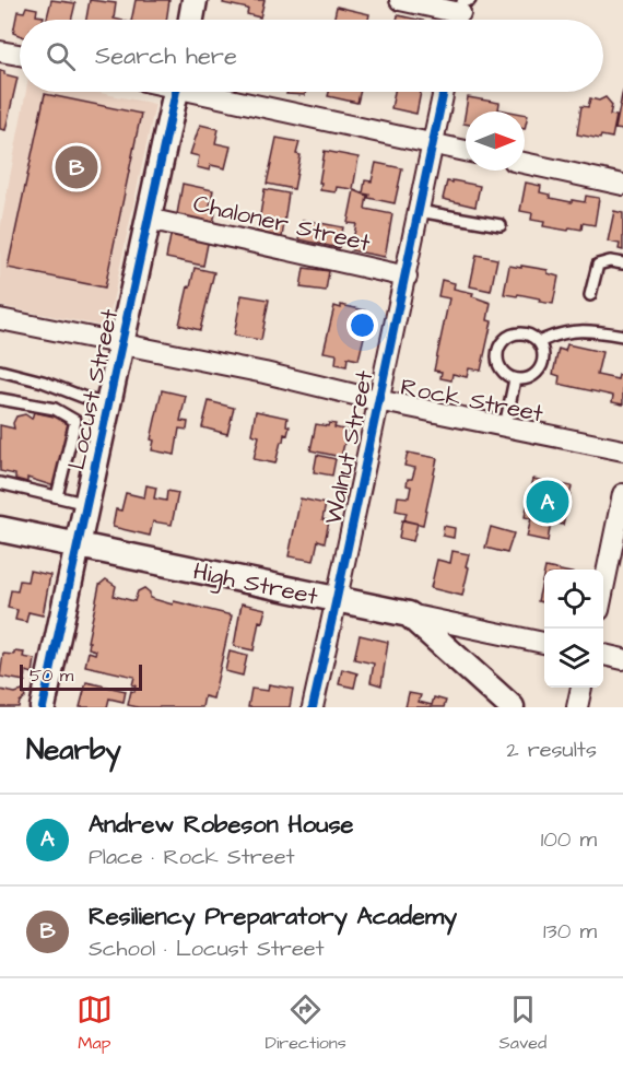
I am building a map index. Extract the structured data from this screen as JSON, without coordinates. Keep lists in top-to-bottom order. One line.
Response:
{"streets":{"street":["Chaloner Street","Locust Street","Rock Street","Walnut Street","High Street"]},"crossings":[["Chaloner Street","Locust Street"],["Chaloner Street","Walnut Street"],["Locust Street","Rock Street"],["Locust Street","High Street"],["Rock Street","Walnut Street"],["Walnut Street","High Street"]],"scale_bar":"50 m","north":"right","page":{"search":"Search here","pins":["B","A"],"scale":"50 m","heading":["Nearby","2 results"],"list":[{"mark":"A","name":"Andrew Robeson House","note":"Place · Rock Street","value":"100 m"},{"mark":"B","name":"Resiliency Preparatory Academy","note":"School · Locust Street","value":"130 m"}],"nav":["Map","Directions","Saved"]}}
